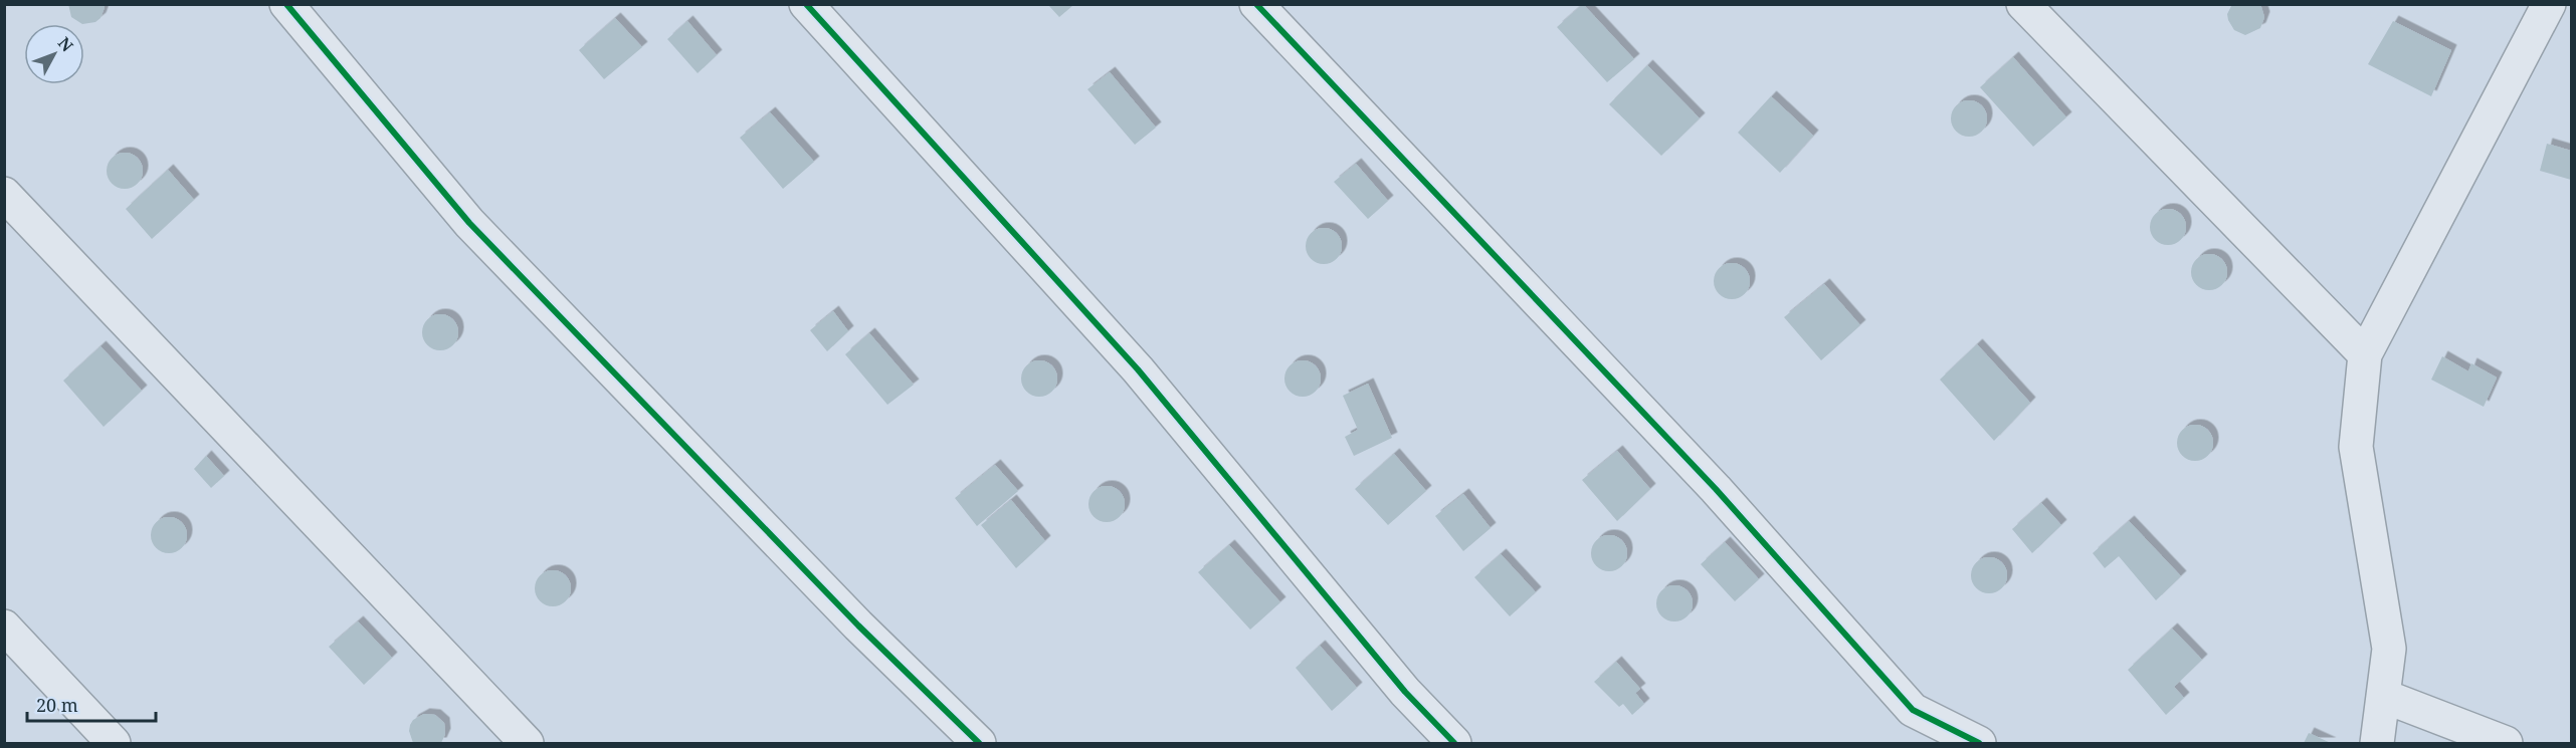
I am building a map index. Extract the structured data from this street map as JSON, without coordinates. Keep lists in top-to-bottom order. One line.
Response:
{"scale_bar":"20 m","north":"top right"}
